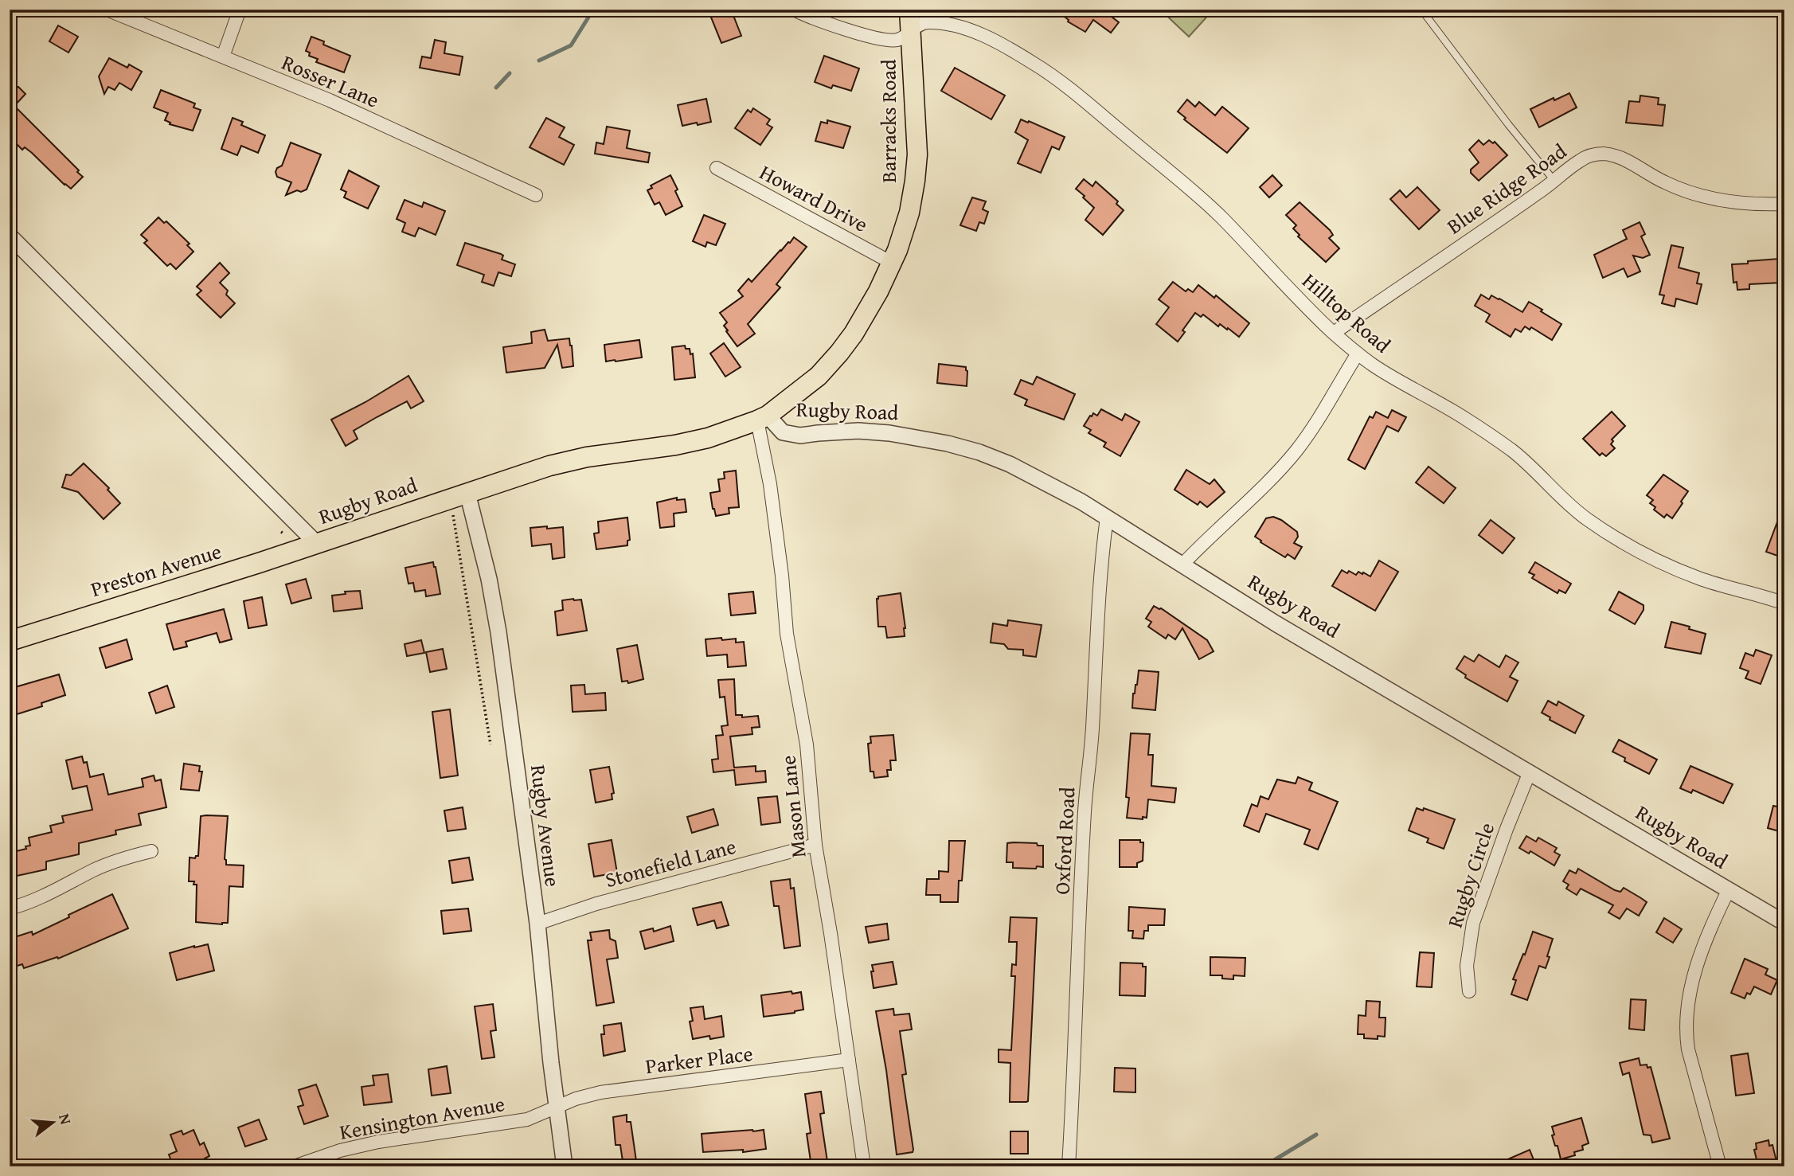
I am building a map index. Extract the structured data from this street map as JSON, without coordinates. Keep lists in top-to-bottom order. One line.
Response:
{"streets":{"main road":["Barracks Road","Rugby Road","Preston Avenue"],"street":["Rosser Lane","Blue Ridge Road","Howard Drive","Hilltop Road","Mason Lane","Rugby Avenue","Oxford Road","Stonefield Lane","Rugby Circle","Parker Place","Kensington Avenue"]},"crossings":[["Barracks Road","Howard Drive"],["Barracks Road","Hilltop Road"],["Barracks Road","Rugby Road"],["Barracks Road","Mason Lane"],["Blue Ridge Road","Hilltop Road"],["Rugby Road","Preston Avenue"],["Rugby Road","Mason Lane"],["Rugby Road","Rugby Avenue"],["Rugby Road","Oxford Road"],["Rugby Road","Rugby Circle"],["Mason Lane","Stonefield Lane"],["Mason Lane","Parker Place"],["Rugby Avenue","Stonefield Lane"],["Rugby Avenue","Parker Place"],["Rugby Avenue","Kensington Avenue"],["Parker Place","Kensington Avenue"]],"north":"right"}
